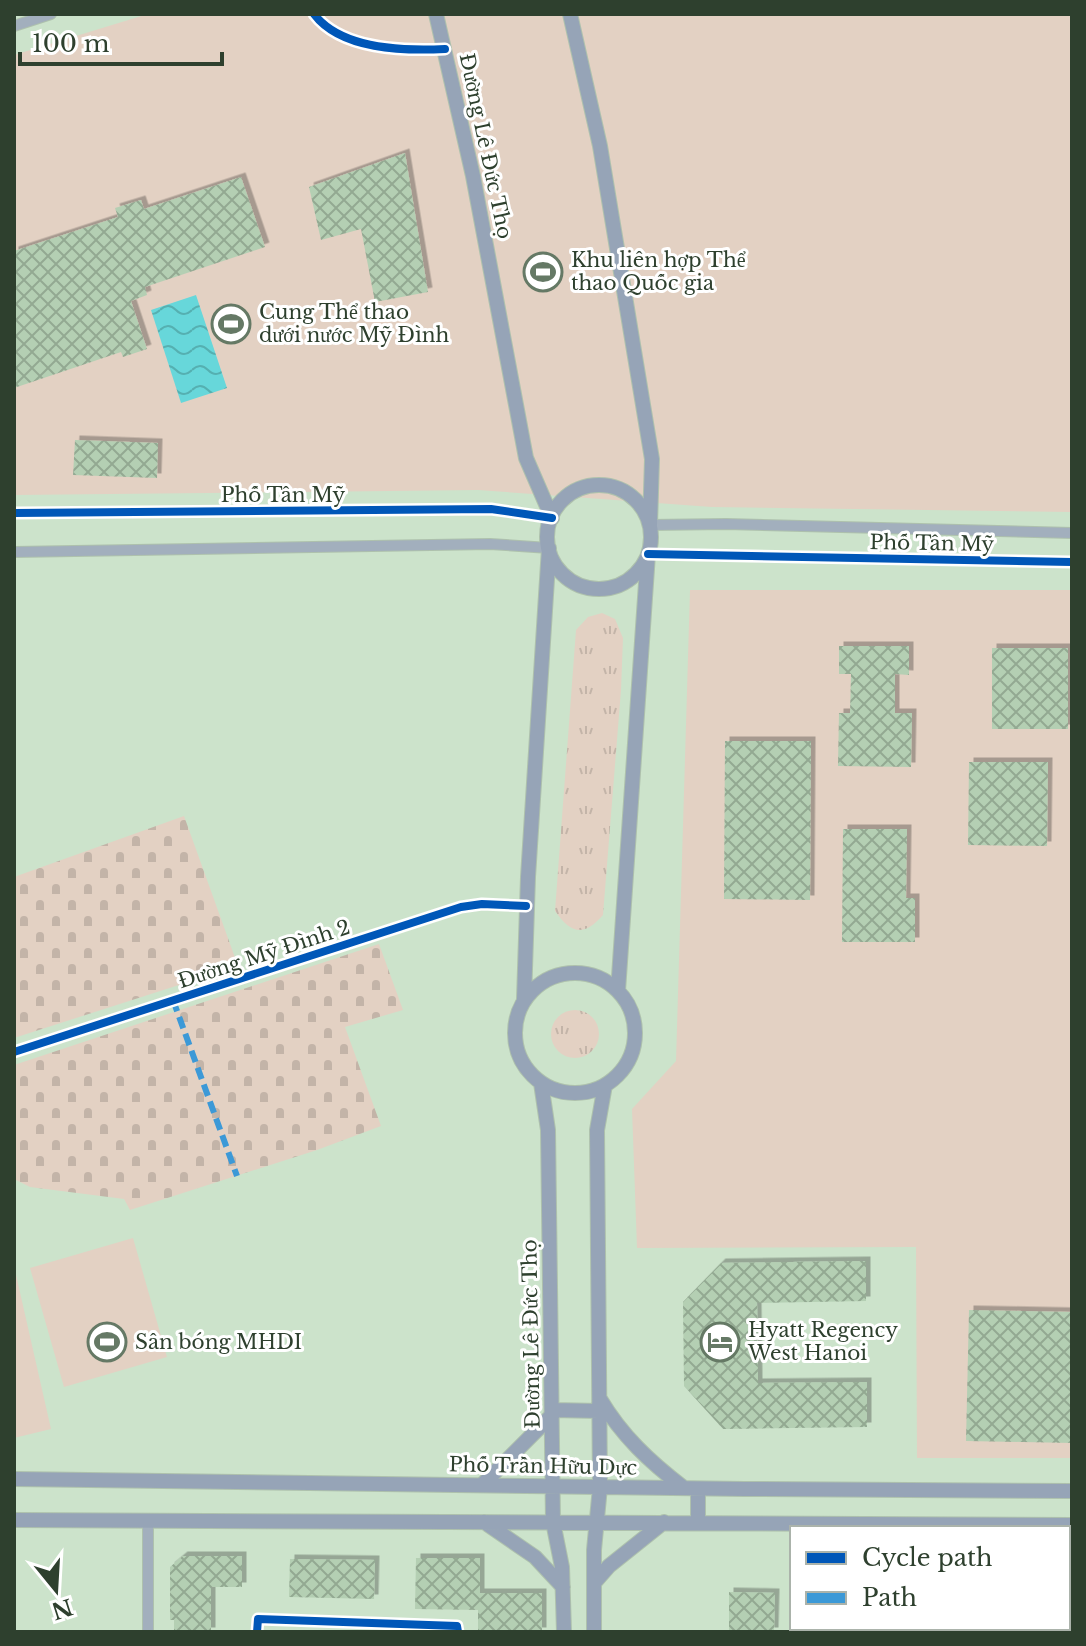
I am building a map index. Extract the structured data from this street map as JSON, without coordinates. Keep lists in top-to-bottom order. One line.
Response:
{"streets":{"main road":["Đường Lê Đức Thọ","Phố Trần Hữu Dực"],"street":["Phố Tân Mỹ","Đường Mỹ Đình 2"]},"crossings":[["Đường Lê Đức Thọ","Phố Tân Mỹ"],["Đường Lê Đức Thọ","Phố Trần Hữu Dực"]],"places":{"sports":["Khu liên hợp Thể thao Quốc gia","Cung Thể thao dưới nước Mỹ Đình","Sân bóng MHDI"],"hotel":["Hyatt Regency West Hanoi"]},"legend":["Cycle path","Path"],"scale_bar":"100 m","north":"bottom"}
